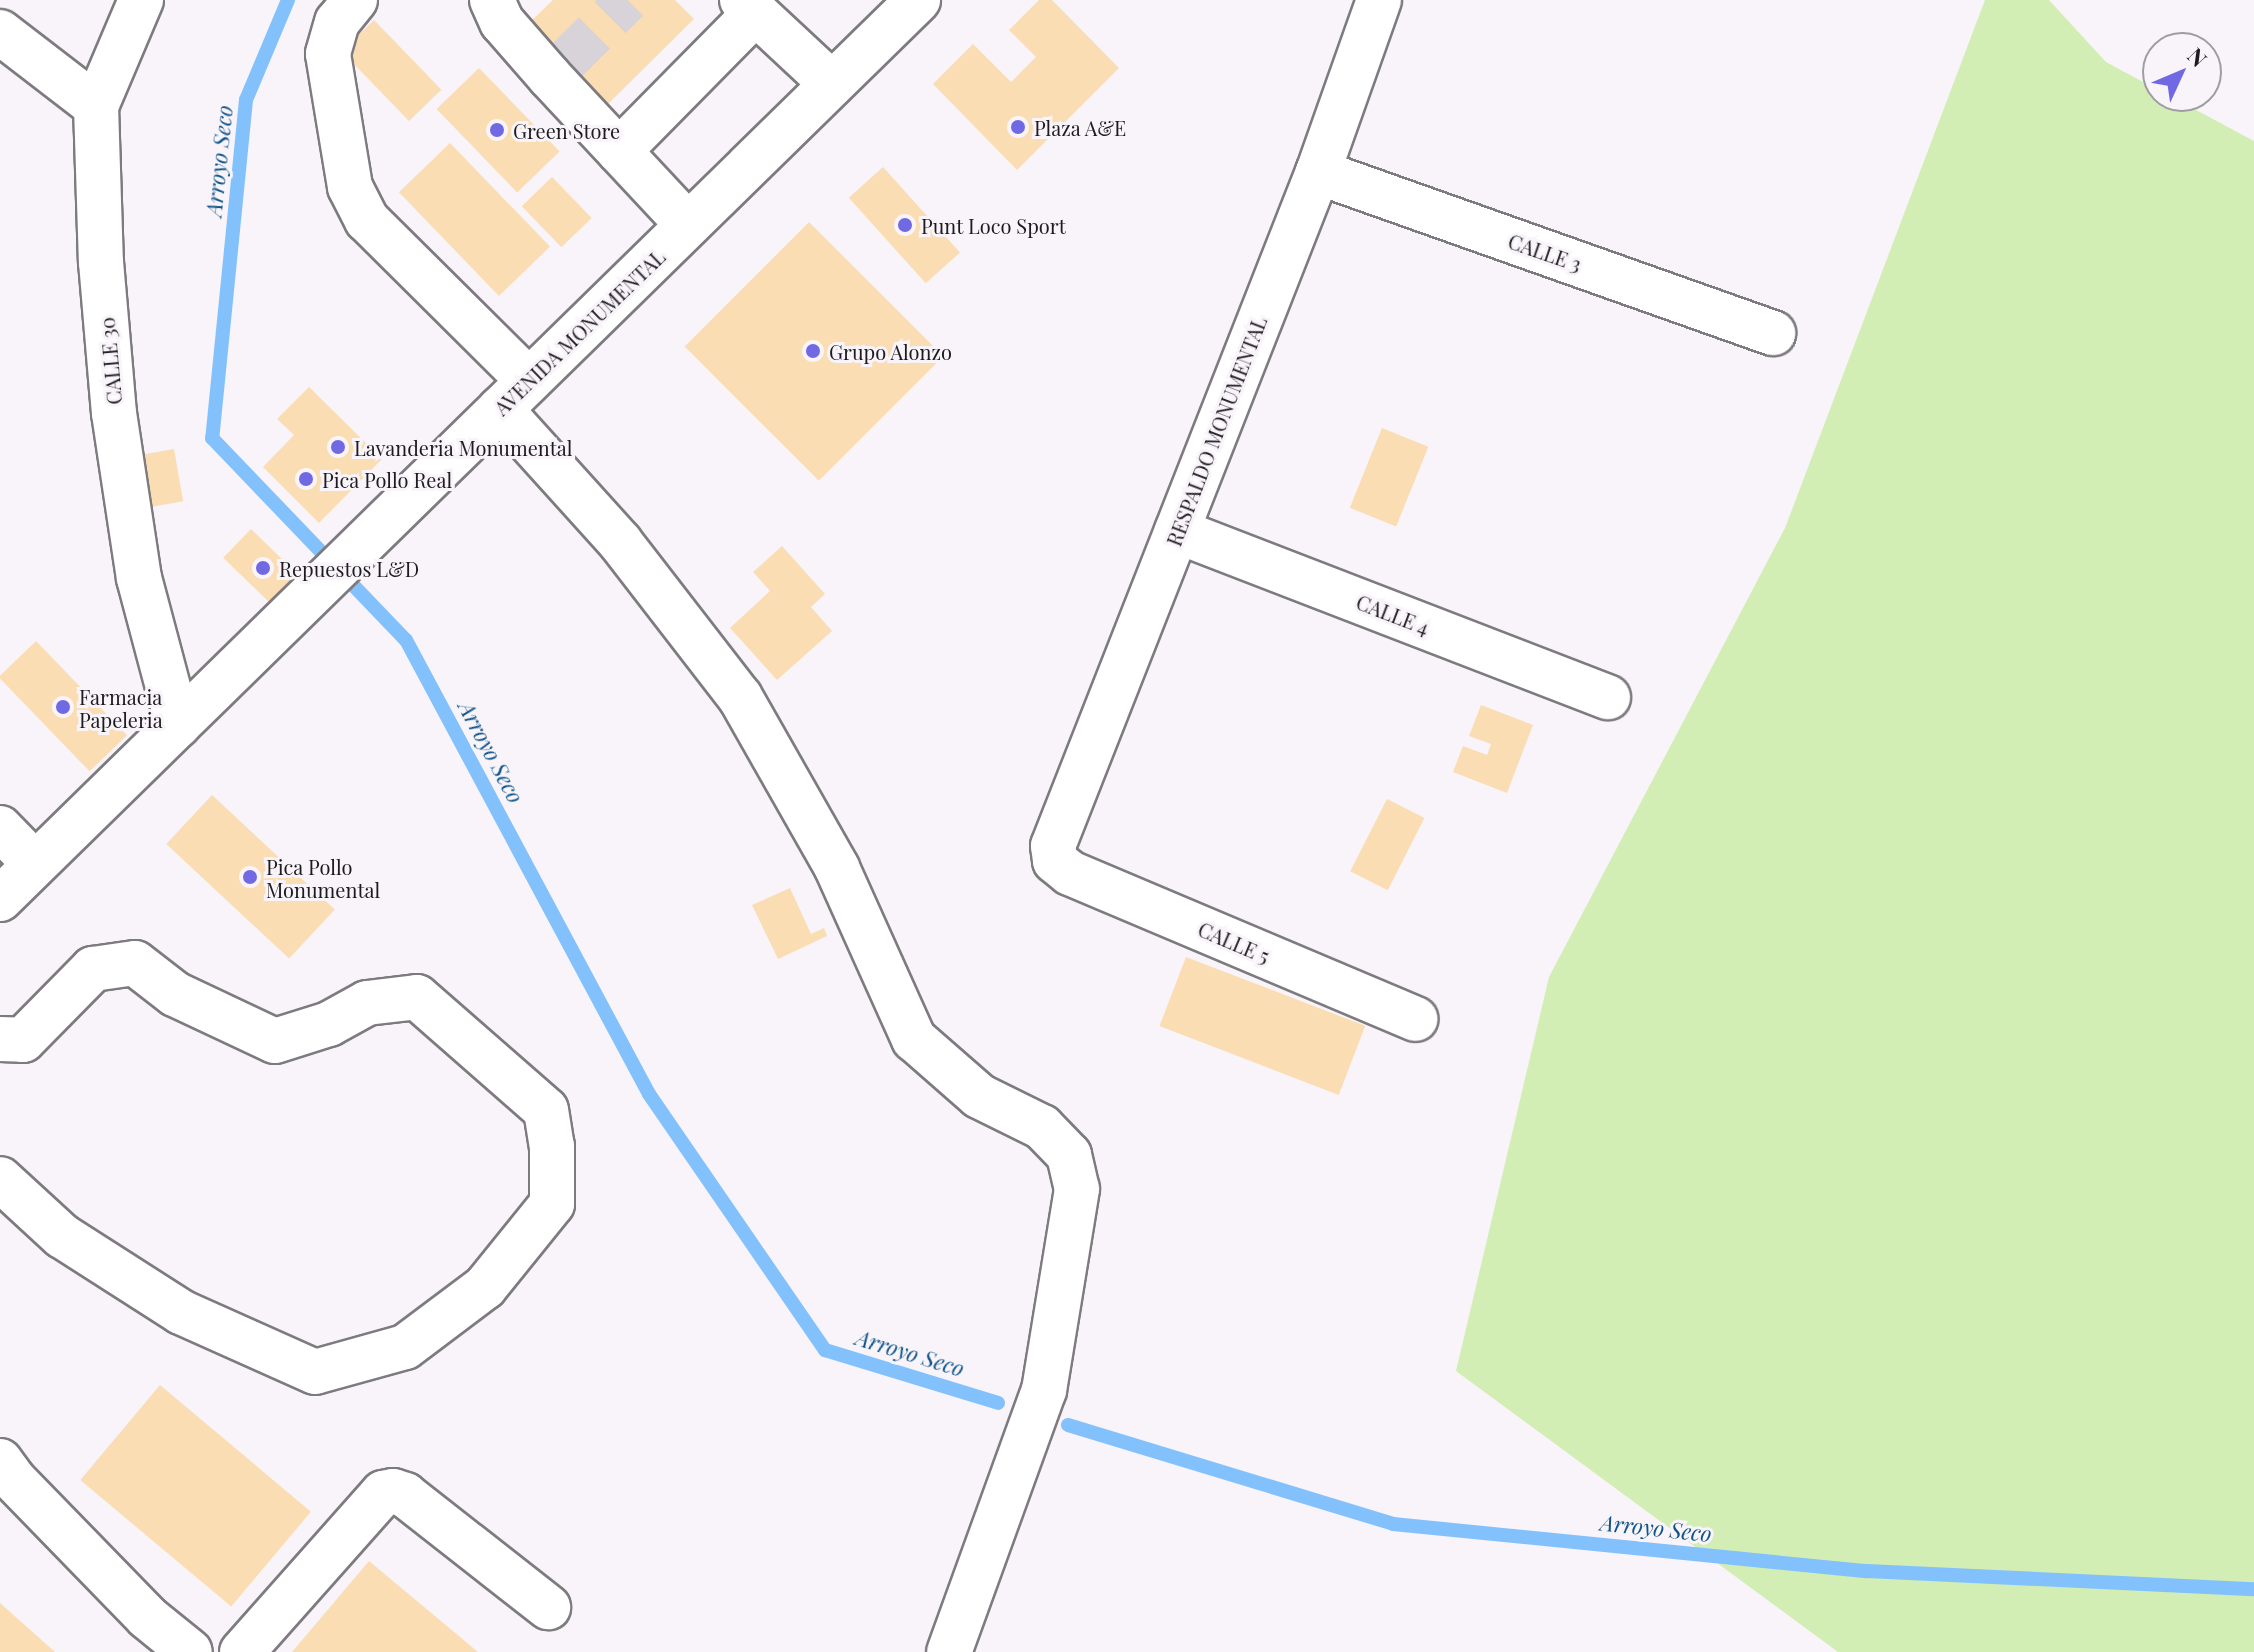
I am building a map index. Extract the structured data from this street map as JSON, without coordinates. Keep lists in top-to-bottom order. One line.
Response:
{"streets":{"street":["CALLE 3","AVENIDA MONUMENTAL","CALLE 30","RESPALDO MONUMENTAL","CALLE 4","CALLE 5"]},"crossings":[["CALLE 3","RESPALDO MONUMENTAL"],["AVENIDA MONUMENTAL","CALLE 30"],["RESPALDO MONUMENTAL","CALLE 4"],["RESPALDO MONUMENTAL","CALLE 5"]],"water":["Arroyo Seco"],"places":["Plaza A&E","Green Store","Punt Loco Sport","Grupo Alonzo","Lavanderia Monumental","Pica Pollo Real","Repuestos L&D","Farmacia Papeleria","Pica Pollo Monumental"],"north":"top right"}
